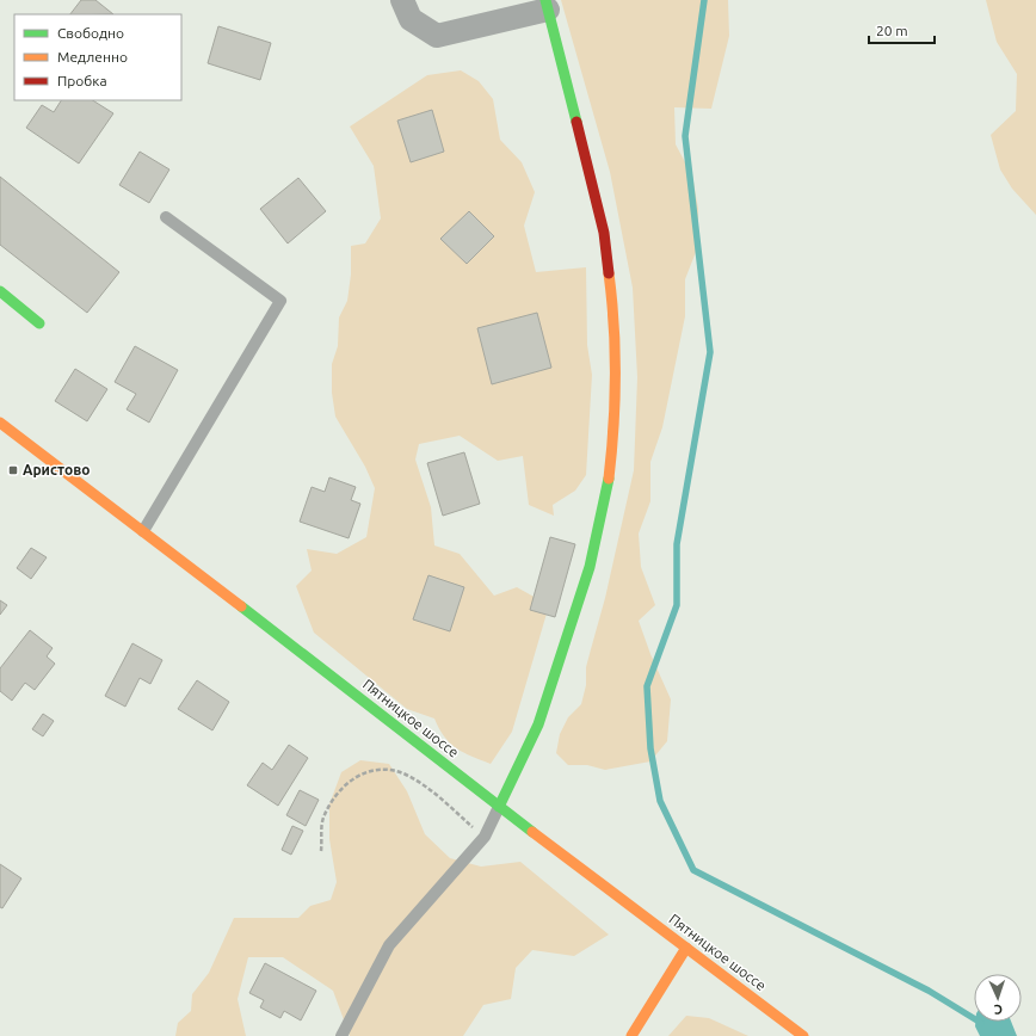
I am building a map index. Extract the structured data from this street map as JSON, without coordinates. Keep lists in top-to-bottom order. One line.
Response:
{"streets":{"main road":["Пятницкое шоссе"]},"places":{"transit":["Аристово"]},"legend":["Свободно","Медленно","Пробка"],"scale_bar":"20 m","north":"bottom"}
